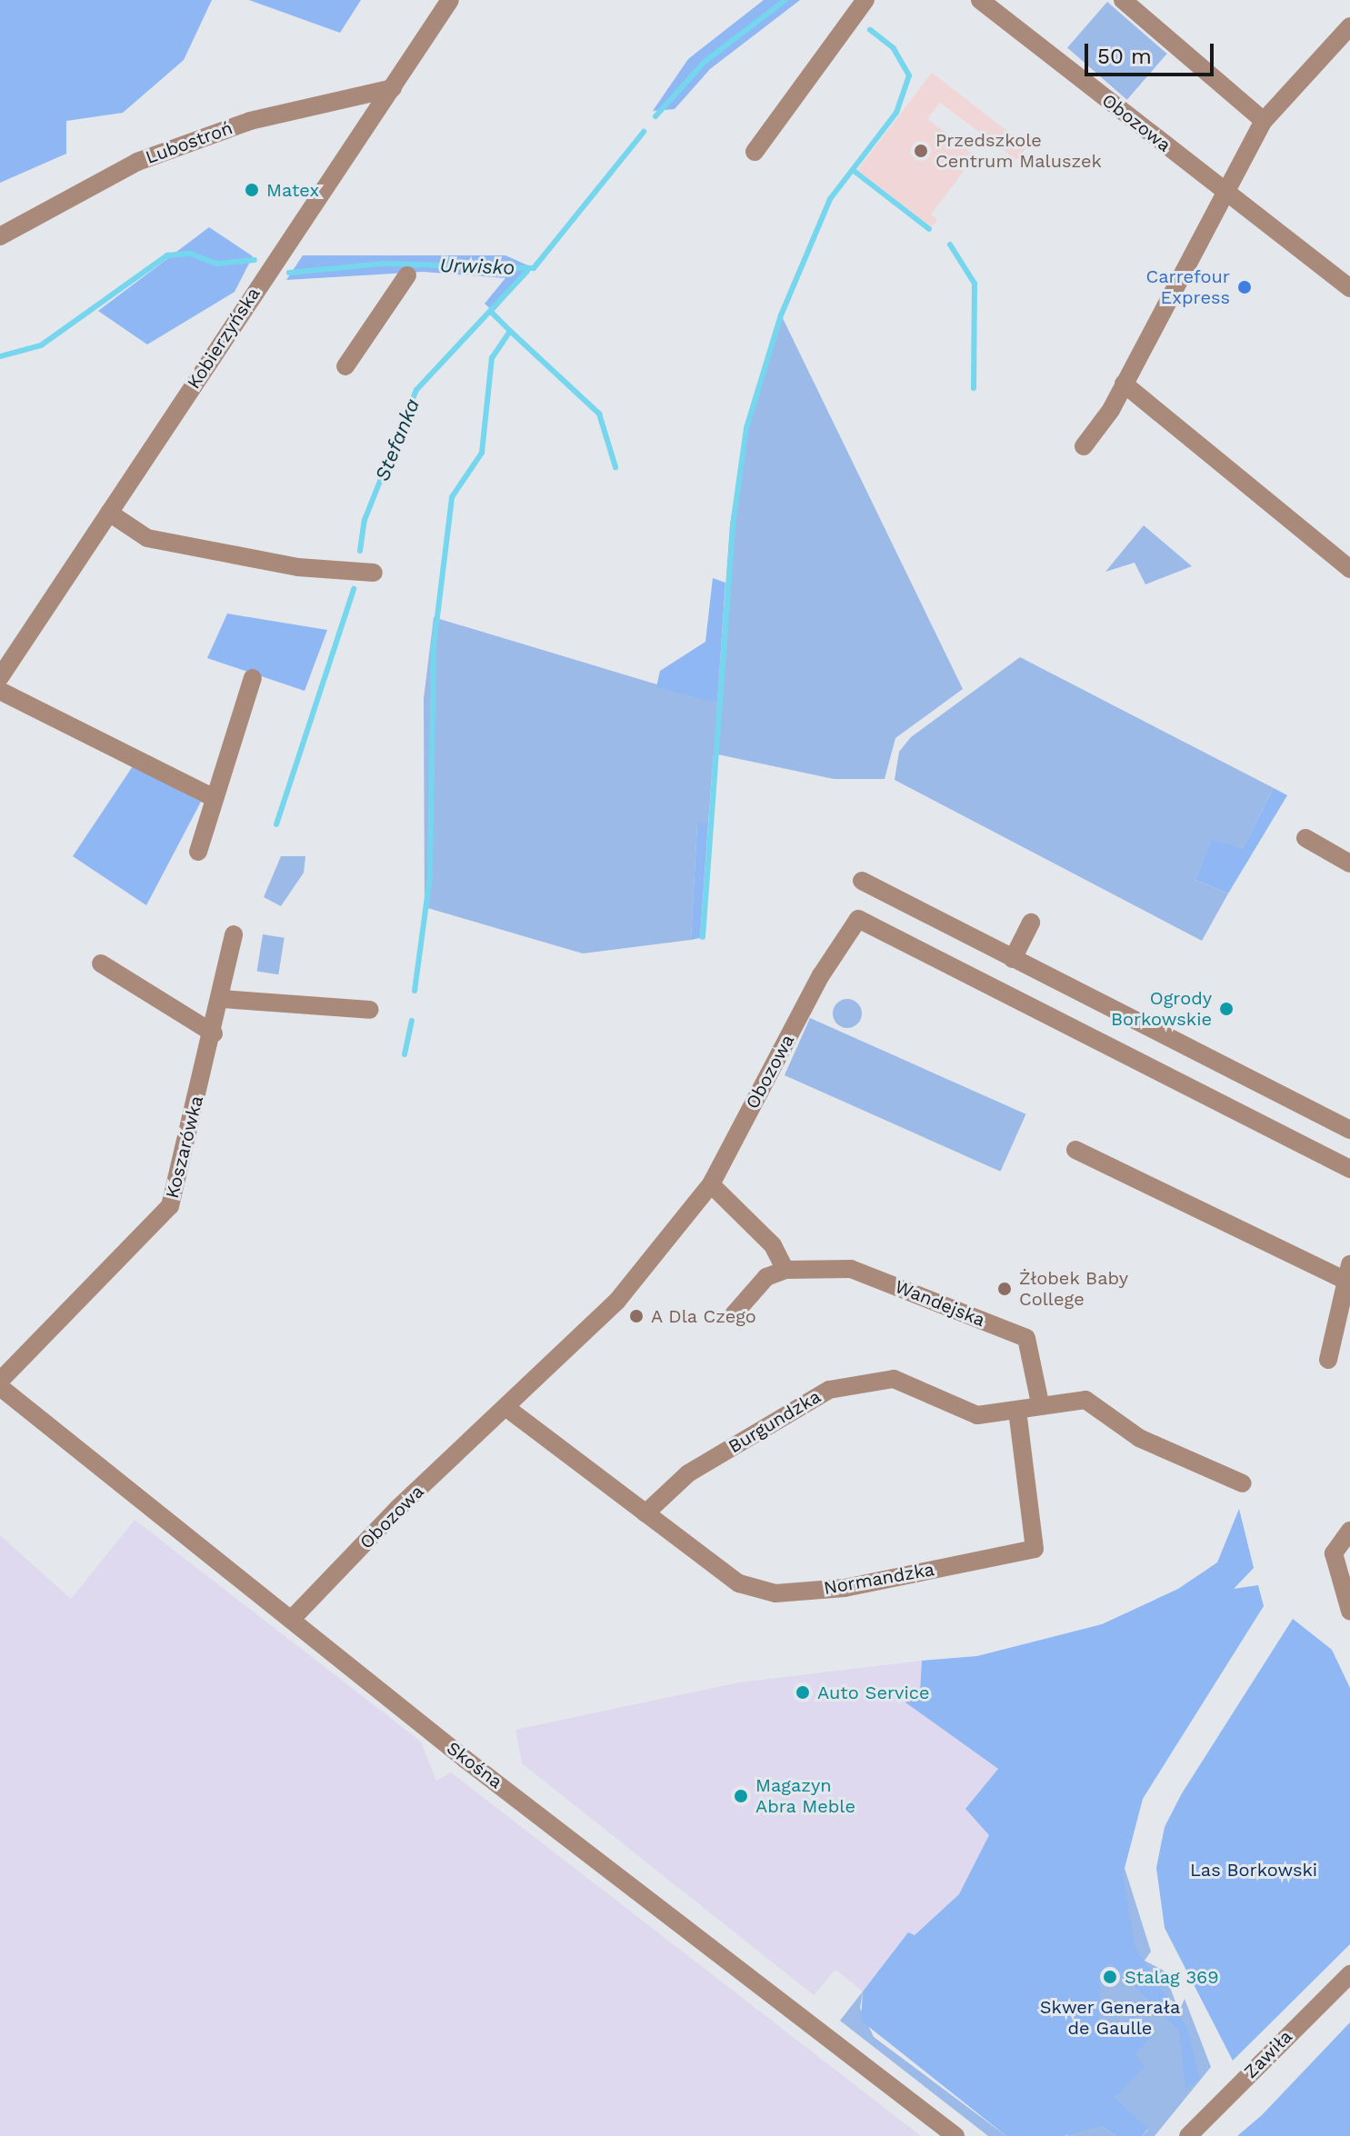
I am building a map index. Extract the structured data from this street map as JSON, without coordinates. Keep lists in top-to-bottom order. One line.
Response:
{"streets":{"street":["Obozowa","Lubostroń","Kobierzyńska","Koszarówka","Wandejska","Burgundzka","Normandzka","Skośna","Zawiła"]},"crossings":[["Obozowa","Normandzka"],["Obozowa","Skośna"],["Lubostroń","Kobierzyńska"],["Wandejska","Burgundzka"],["Burgundzka","Normandzka"]],"water":["Urwisko","Stefanka"],"parks":["Las Borkowski","Skwer Generała de Gaulle"],"places":["Przedszkole Centrum Maluszek","Matex","Carrefour Express","Ogrody Borkowskie","Żłobek Baby College","A Dla Czego","Auto Service","Magazyn Abra Meble","Stalag 369"],"scale_bar":"50 m"}
